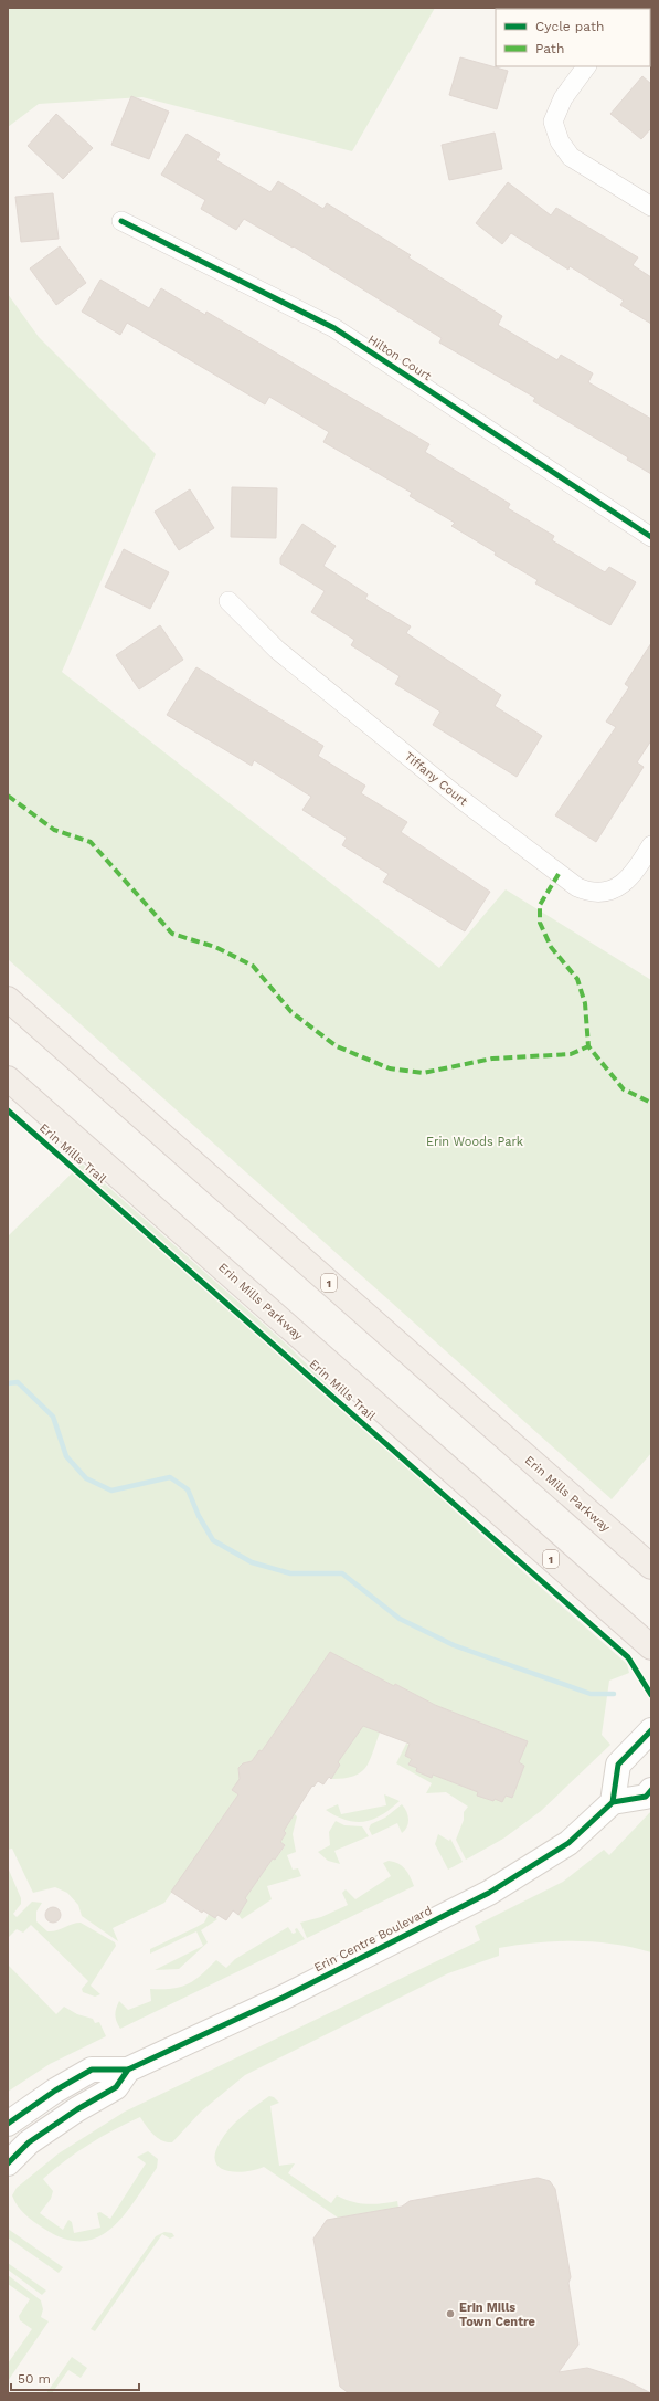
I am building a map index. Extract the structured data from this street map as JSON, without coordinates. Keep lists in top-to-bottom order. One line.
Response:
{"streets":{"main road":["1","Erin Mills Parkway"],"street":["Hilton Court","Tiffany Court","Erin Centre Boulevard"],"cycle path":["Erin Mills Trail"]},"parks":["Erin Woods Park"],"places":["Erin Mills Town Centre"],"legend":["Cycle path","Path"],"scale_bar":"50 m"}
